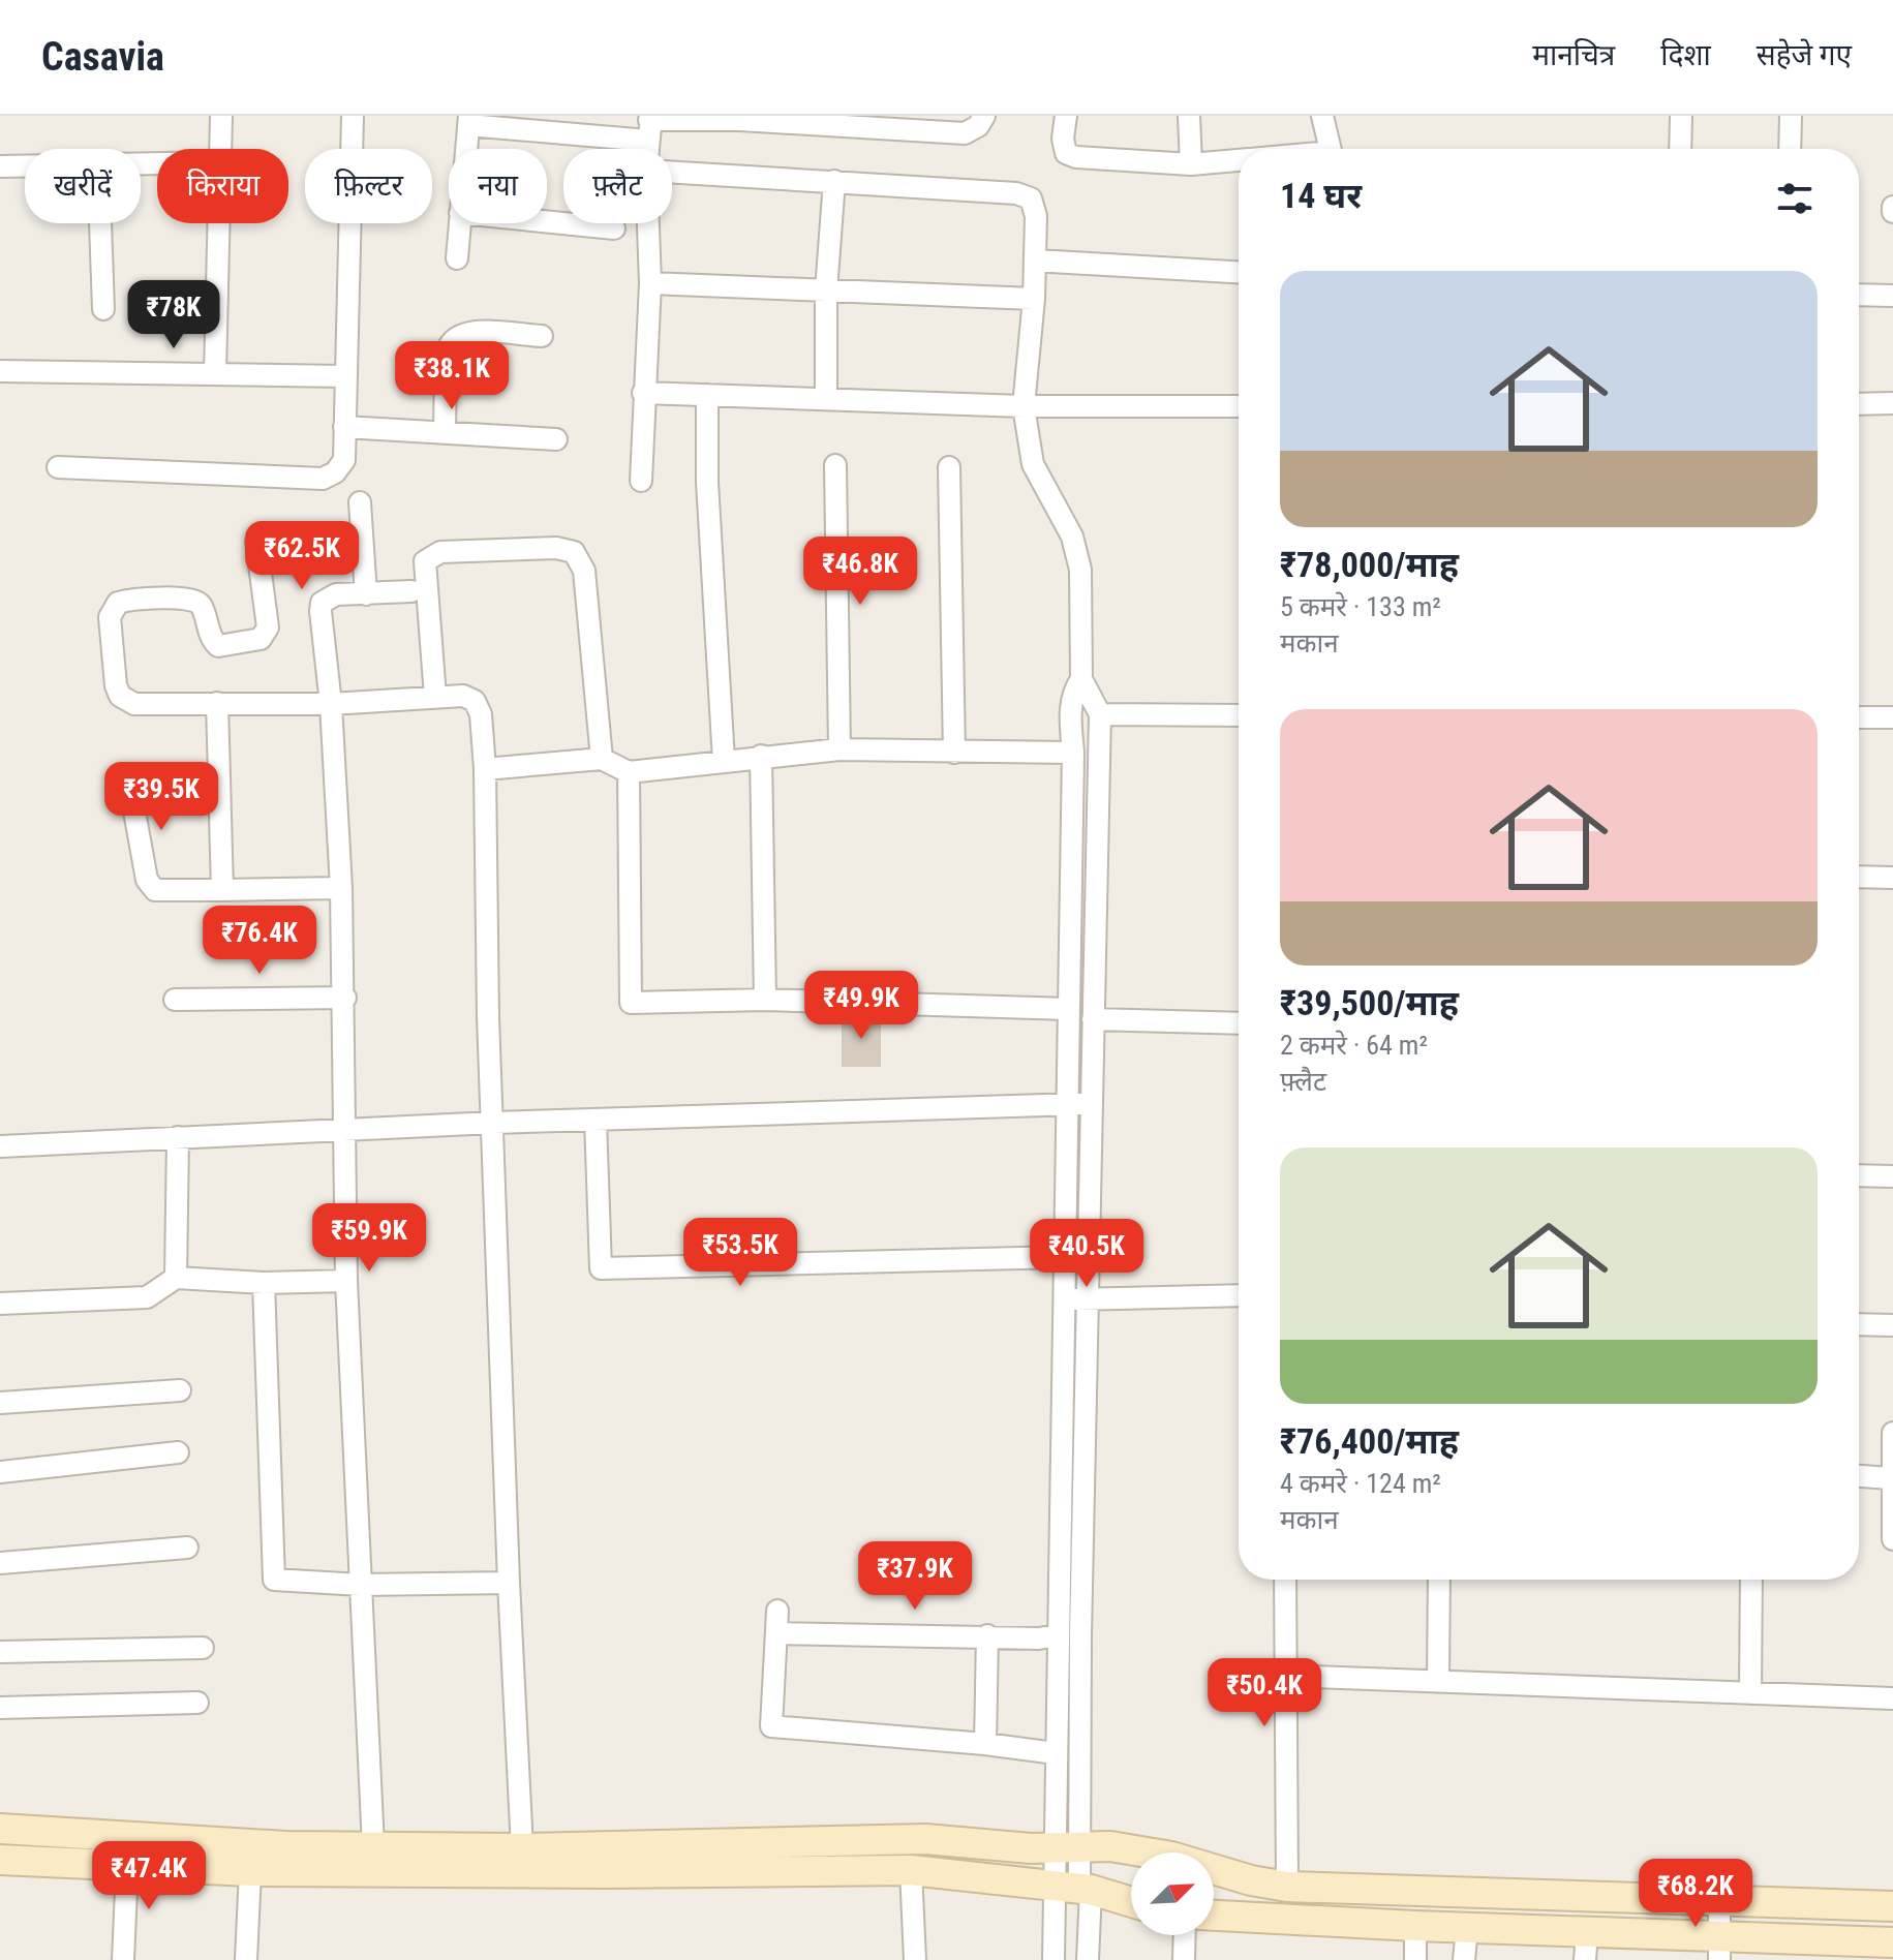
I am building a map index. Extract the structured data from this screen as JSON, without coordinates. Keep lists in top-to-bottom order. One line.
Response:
{"north":"top right","page":{"header":"Casavia","nav":["मानचित्र","दिशा","सहेजे गए"],"chip":["खरीदें","किराया","फ़िल्टर","नया","फ़्लैट"],"heading":"14 घर","list":[{"name":"₹78,000/माह","note":"5 कमरे · 133 m² · मकान"},{"name":"₹39,500/माह","note":"2 कमरे · 64 m² · फ़्लैट"},{"name":"₹76,400/माह","note":"4 कमरे · 124 m² · मकान"}],"price":["₹78K","₹38.1K","₹62.5K","₹46.8K","₹39.5K","₹76.4K","₹49.9K","₹59.9K","₹53.5K","₹40.5K","₹37.9K","₹50.4K","₹47.4K","₹68.2K"]}}
